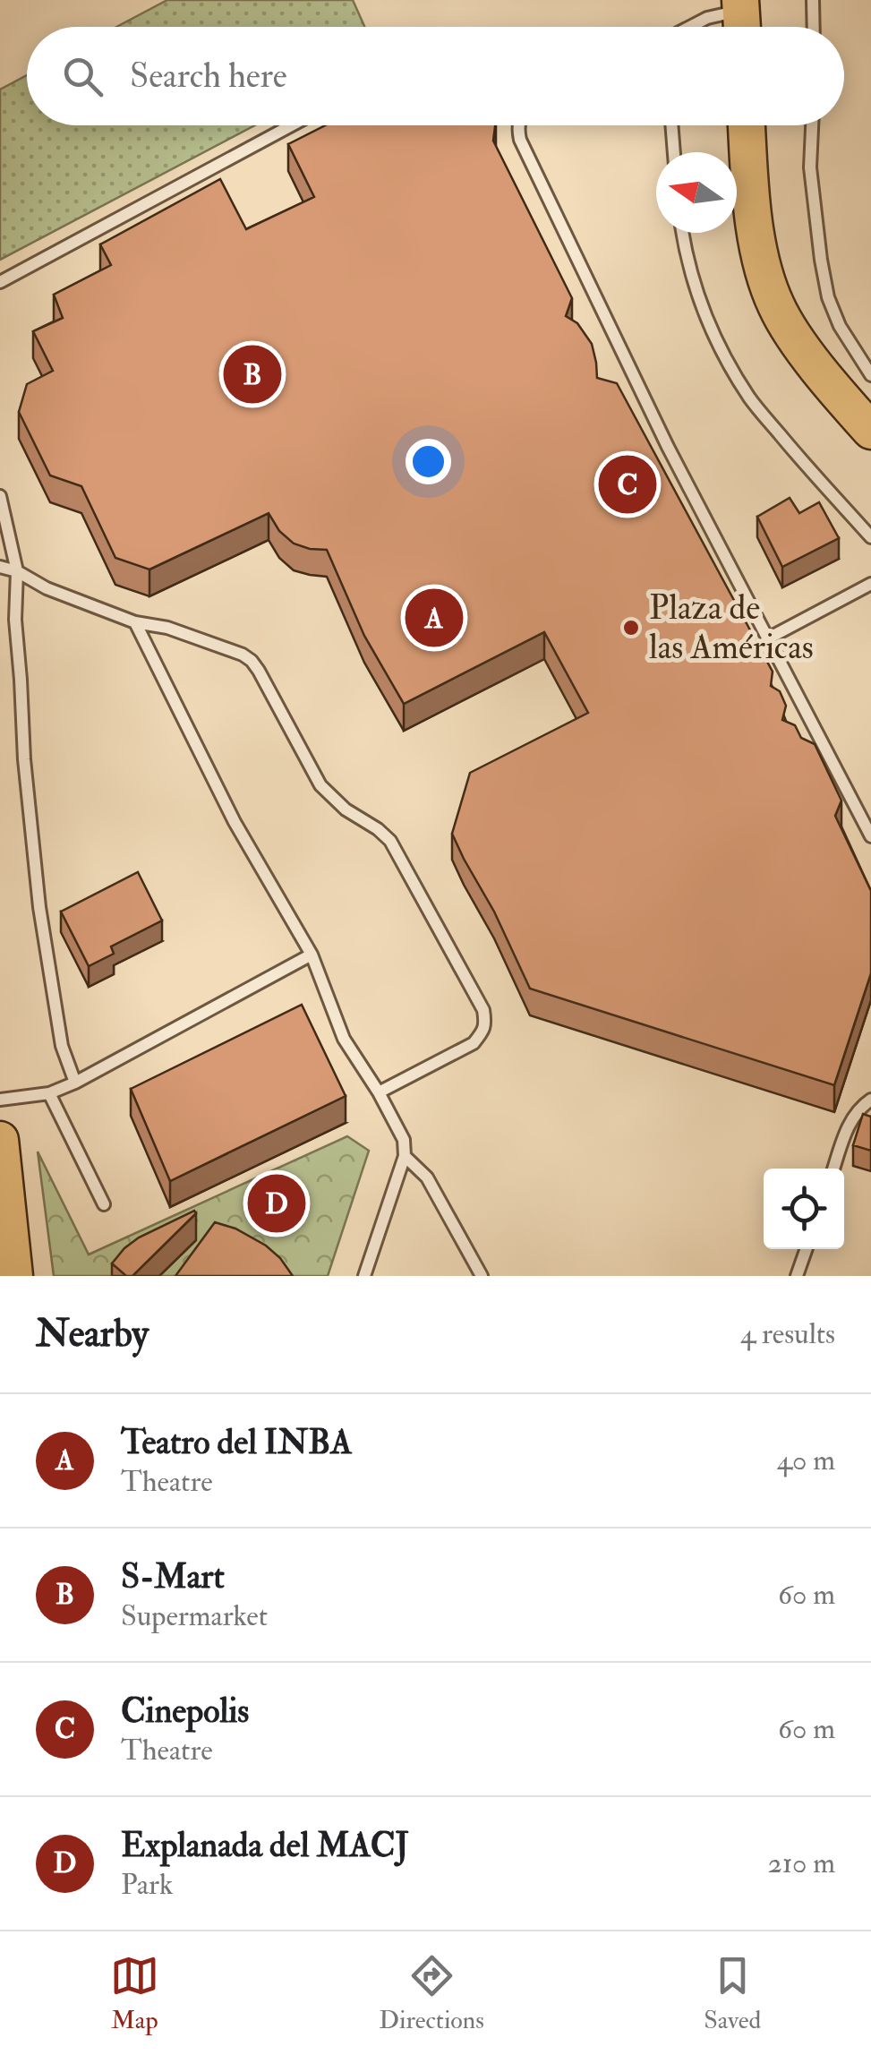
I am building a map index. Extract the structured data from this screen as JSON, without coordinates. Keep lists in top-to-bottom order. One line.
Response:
{"places":["Plaza de las Américas"],"north":"left","page":{"search":"Search here","pins":["B","C","A","D"],"heading":["Nearby","4 results"],"list":[{"mark":"A","name":"Teatro del INBA","note":"Theatre","value":"40 m"},{"mark":"B","name":"S-Mart","note":"Supermarket","value":"60 m"},{"mark":"C","name":"Cinepolis","note":"Theatre","value":"60 m"},{"mark":"D","name":"Explanada del MACJ","note":"Park","value":"210 m"}],"nav":["Map","Directions","Saved"]}}
